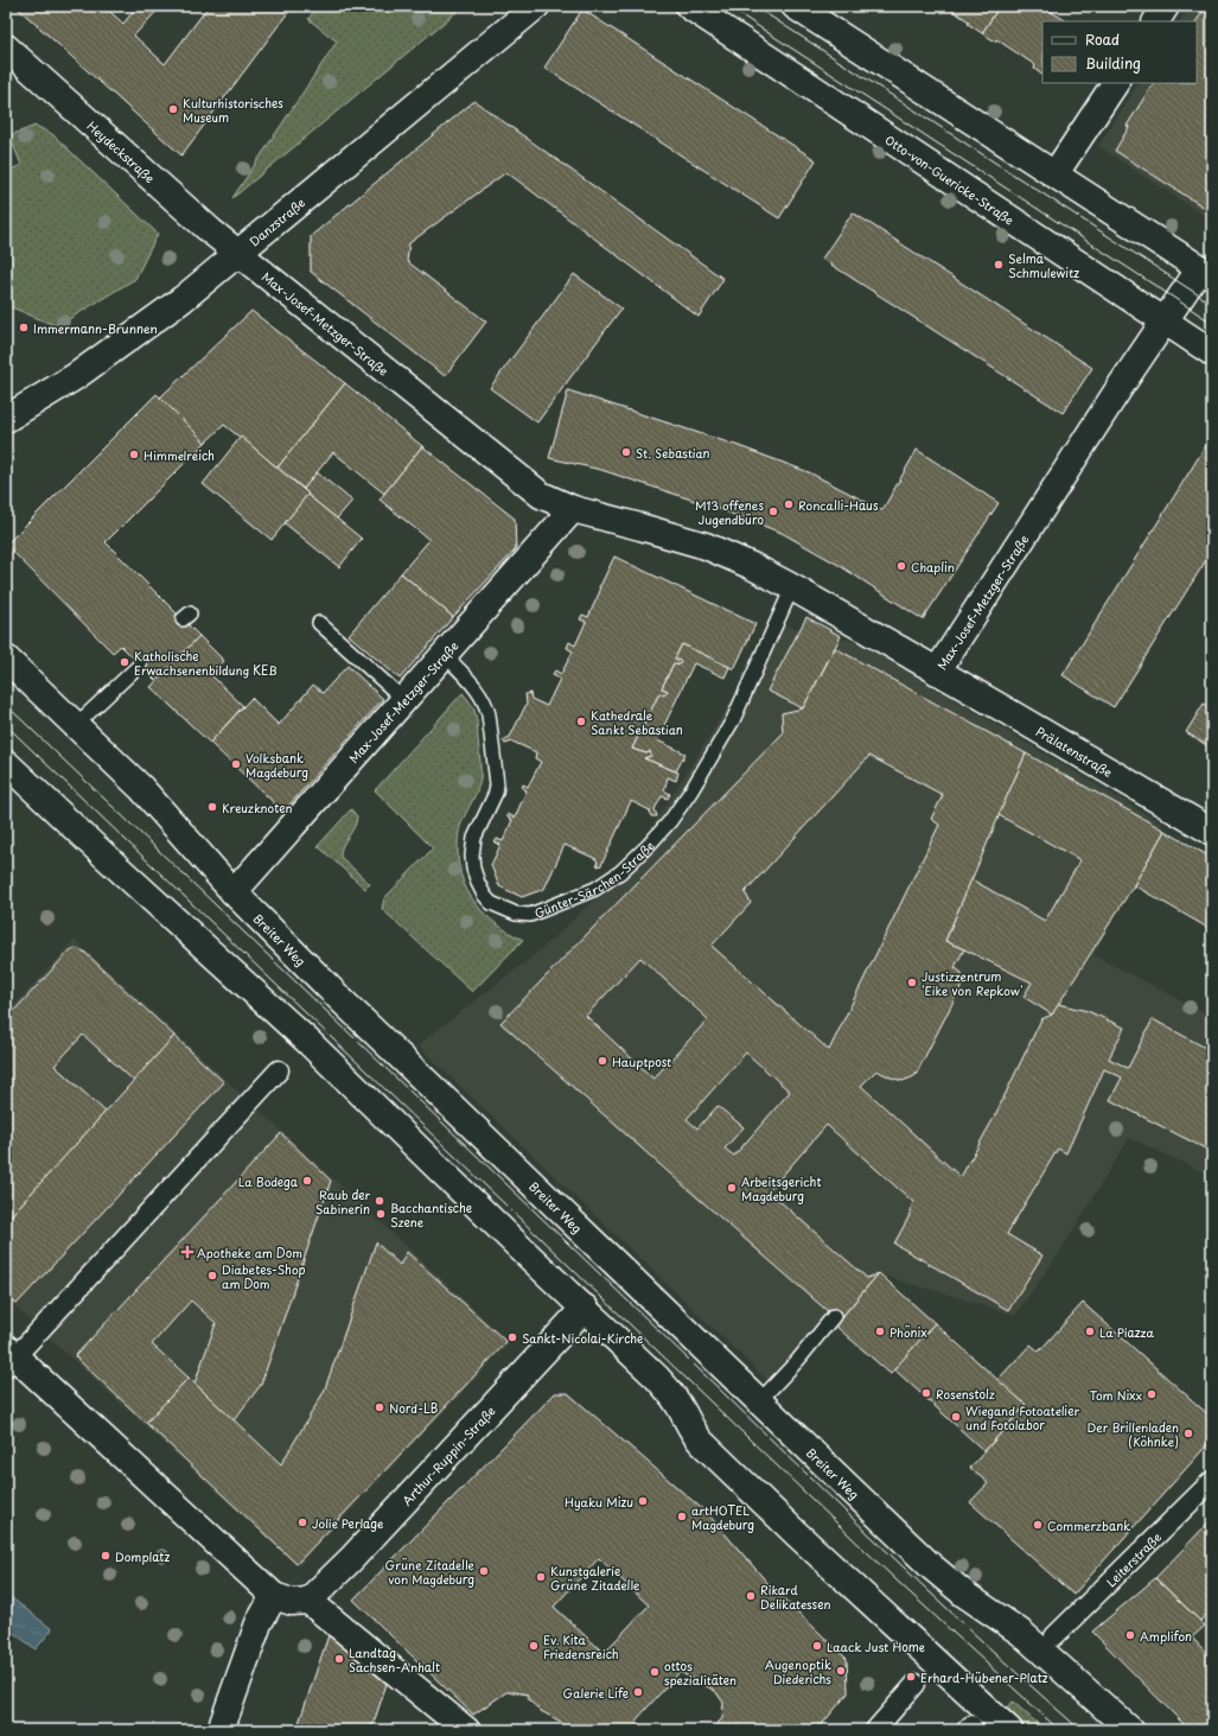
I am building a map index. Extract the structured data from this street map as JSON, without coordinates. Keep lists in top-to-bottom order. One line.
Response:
{"streets":{"street":["Heydeckstraße","Otto-von-Guericke-Straße","Danzstraße","Max-Josef-Metzger-Straße","Prälatenstraße","Breiter Weg","Arthur-Ruppin-Straße","Leiterstraße"],"lane":["Günter-Särchen-Straße"]},"crossings":[["Heydeckstraße","Danzstraße"],["Heydeckstraße","Max-Josef-Metzger-Straße"],["Otto-von-Guericke-Straße","Max-Josef-Metzger-Straße"],["Danzstraße","Max-Josef-Metzger-Straße"],["Max-Josef-Metzger-Straße","Prälatenstraße"],["Max-Josef-Metzger-Straße","Günter-Särchen-Straße"],["Max-Josef-Metzger-Straße","Breiter Weg"]],"places":{"other":["Kulturhistorisches Museum","Selma Schmulewitz","Immermann-Brunnen","St. Sebastian","Himmelreich","Roncalli-Haus","M13 offenes Jugendbüro","Chaplin","Katholische Erwachsenenbildung KEB","Kathedrale Sankt Sebastian","Volksbank Magdeburg","Kreuzknoten","Justizzentrum 'Eike von Repkow'","Hauptpost","La Bodega","Arbeitsgericht Magdeburg","Raub der Sabinerin","Bacchantische Szene","Diabetes-Shop am Dom","Phönix","La Piazza","Sankt-Nicolai-Kirche","Rosenstolz","Tom Nixx","Nord-LB","Wiegand Fotoatelier und Fotolabor","Der Brillenladen (Köhnke)","Hyaku Mizu","artHOTEL Magdeburg","Jolie Perlage","Commerzbank","Domplatz","Grüne Zitadelle von Magdeburg","Kunstgalerie Grüne Zitadelle","Rikard Delikatessen","Amplifon","Ev. Kita Friedensreich","Laack Just Home","Landtag Sachsen-Anhalt","Augenoptik Diederichs","ottos spezialitäten","Erhard-Hübener-Platz","Galerie Life"],"health":["Apotheke am Dom"]},"legend":["Road","Building"]}
